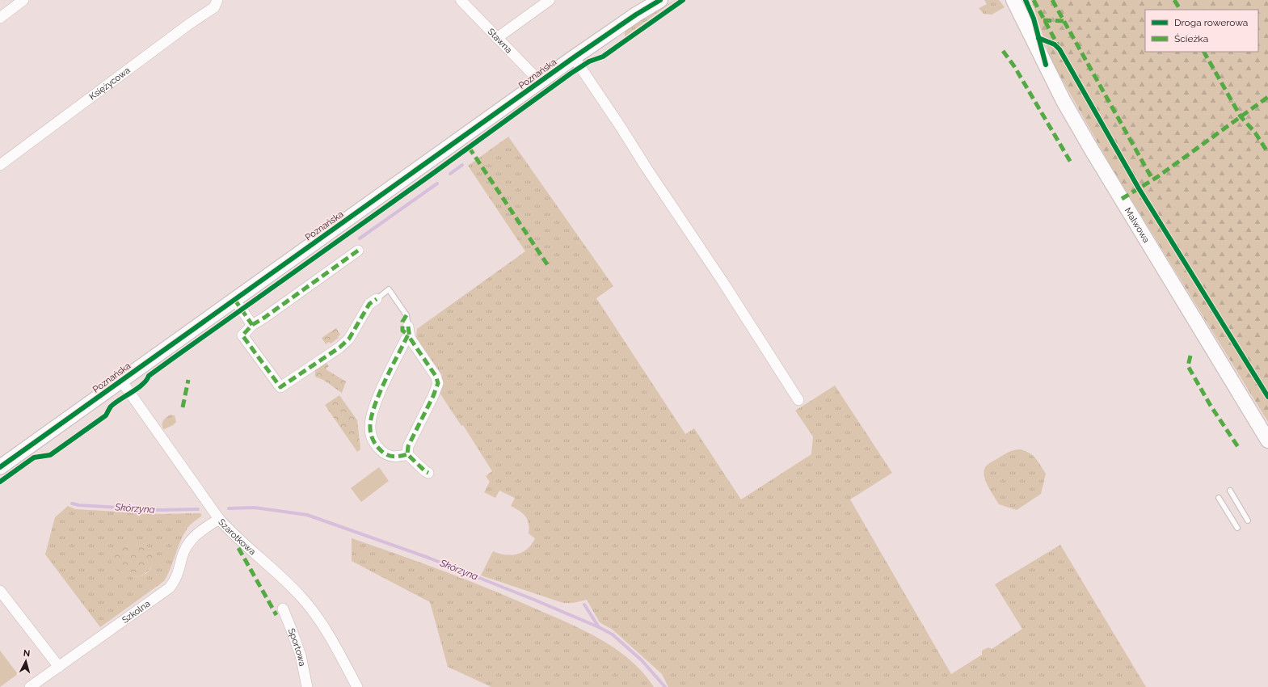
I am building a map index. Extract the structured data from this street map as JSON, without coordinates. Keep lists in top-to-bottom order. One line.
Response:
{"streets":{"street":["Stawna","Poznańska","Księżycowa","Malwowa","Szarotkowa","Szkolna","Sportowa"]},"crossings":[["Stawna","Poznańska"],["Poznańska","Szarotkowa"],["Szarotkowa","Szkolna"]],"water":["Skórzyna"],"legend":["Droga rowerowa","Ścieżka"],"north":"top"}
